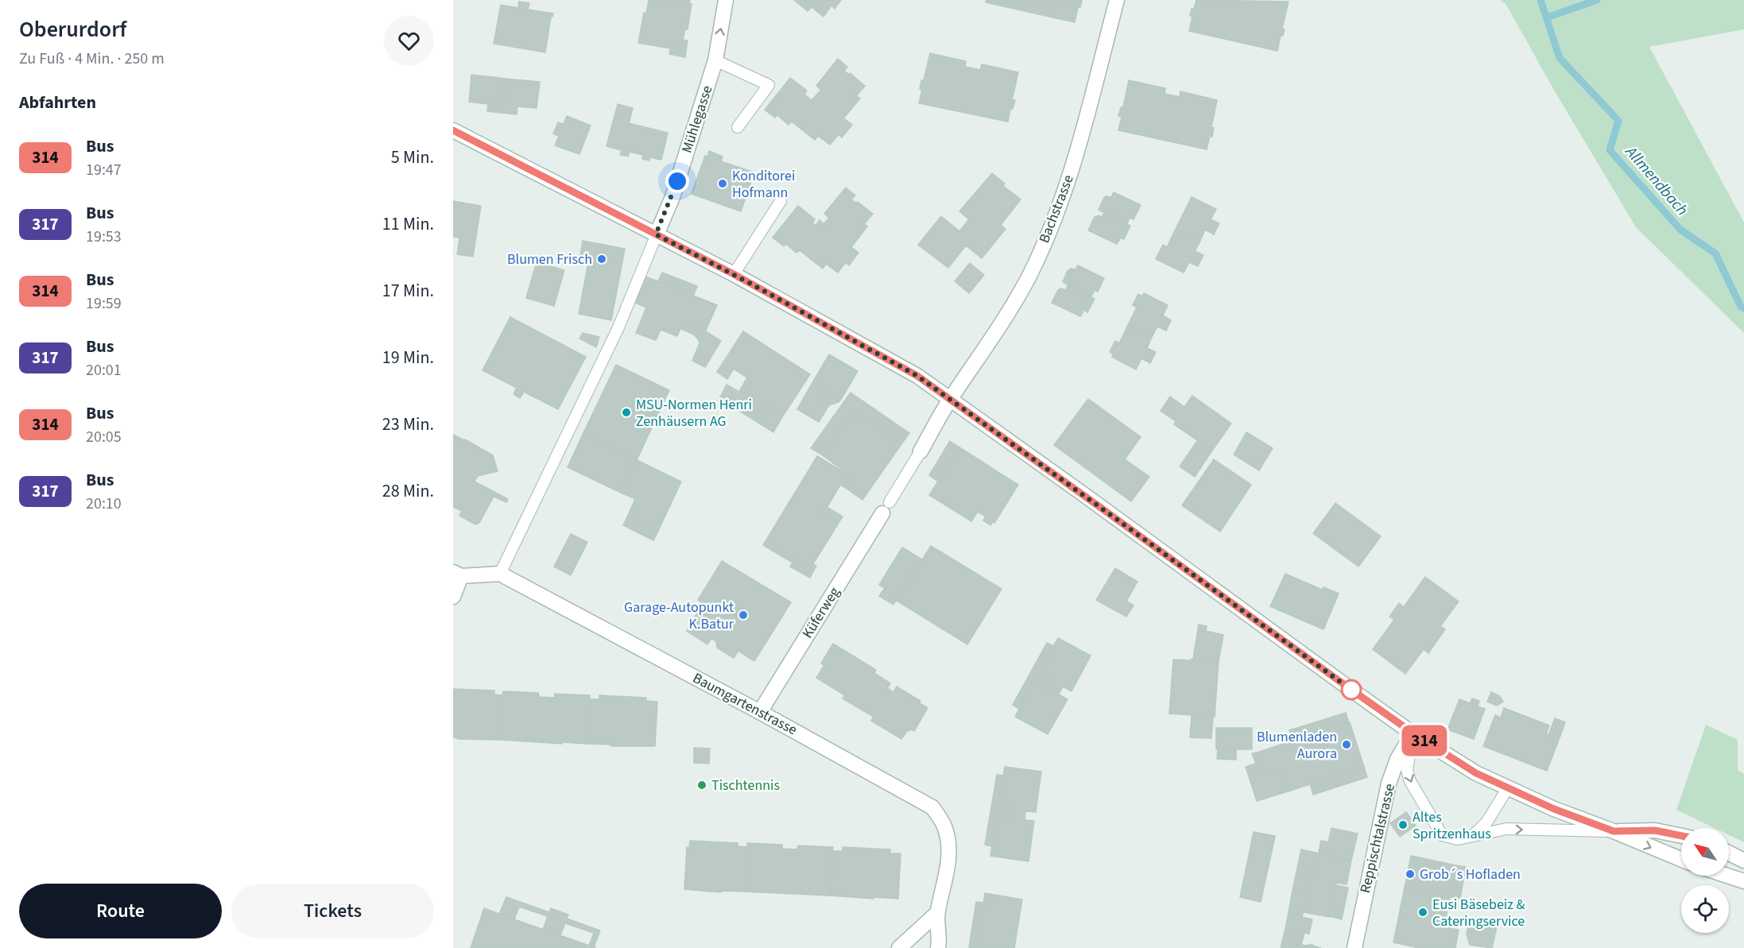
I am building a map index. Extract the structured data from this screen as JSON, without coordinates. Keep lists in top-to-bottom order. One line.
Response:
{"streets":{"street":["Mühlegasse","Bachstrasse","Küferweg","Baumgartenstrasse","Reppischtalstrasse"]},"crossings":[["Bachstrasse","Küferweg"],["Küferweg","Baumgartenstrasse"]],"water":["Allmendbach"],"places":["Konditorei Hofmann","Blumen Frisch","MSU-Normen Henri Zenhäusern AG","Garage-Autopunkt K.Batur","Blumenladen Aurora","Tischtennis","Altes Spritzenhaus","Grob´s Hofladen","Eusi Bäsebeiz & Cateringservice"],"lines":["bus line 314"],"north":"top left","page":{"heading":[["Oberurdorf","Zu Fuß · 4 Min. · 250 m"],"Abfahrten"],"on_map":"314","list":[{"mark":"314","name":"Bus","note":"19:47","value":"5 Min."},{"mark":"317","name":"Bus","note":"19:53","value":"11 Min."},{"mark":"314","name":"Bus","note":"19:59","value":"17 Min."},{"mark":"317","name":"Bus","note":"20:01","value":"19 Min."},{"mark":"314","name":"Bus","note":"20:05","value":"23 Min."},{"mark":"317","name":"Bus","note":"20:10","value":"28 Min."}],"buttons":["Route","Tickets"]}}
